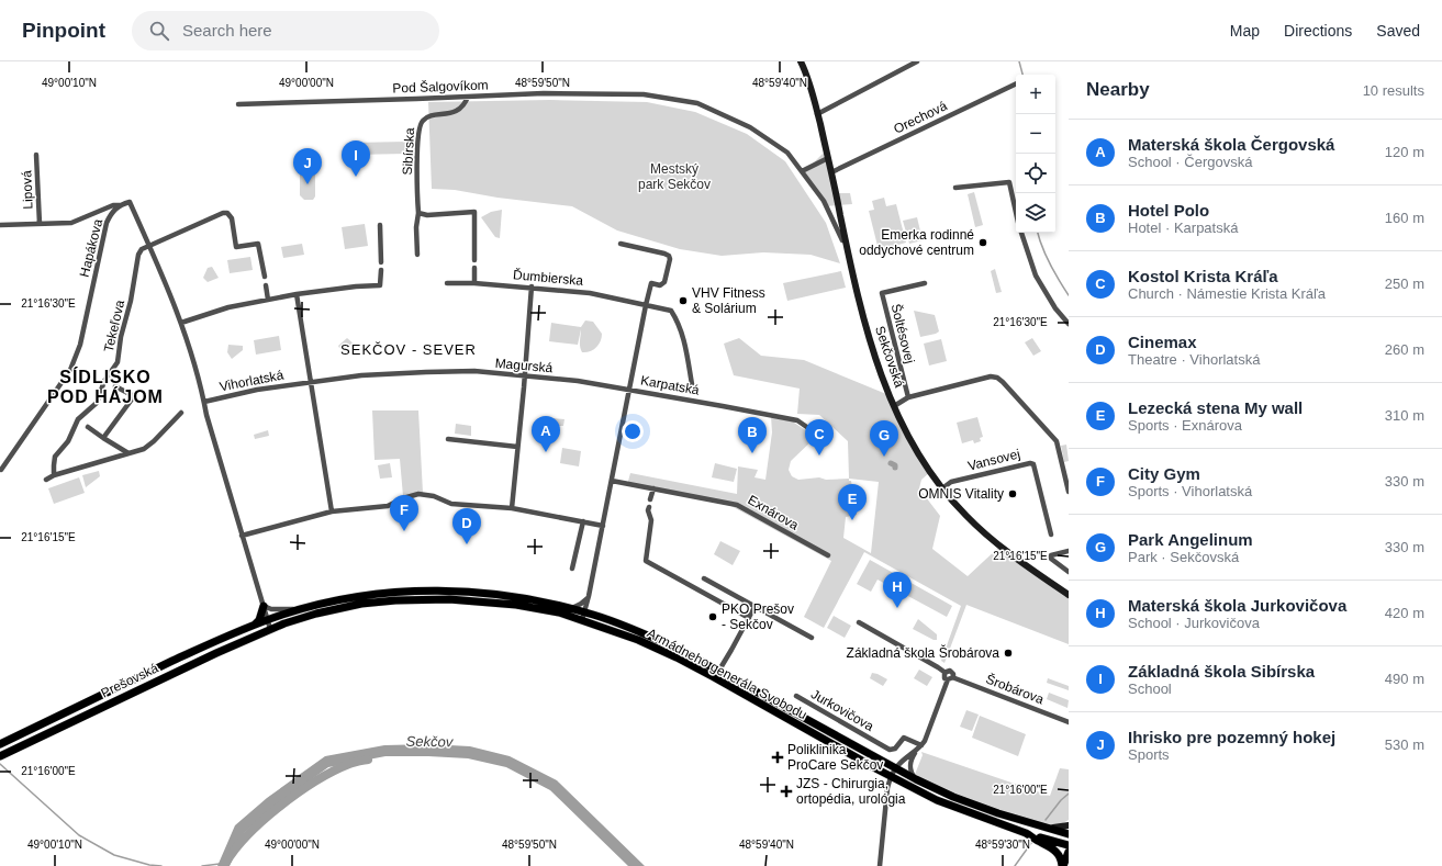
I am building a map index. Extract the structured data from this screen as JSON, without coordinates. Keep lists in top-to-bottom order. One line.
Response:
{"streets":{"main road":["Armádneho generála Svobodu","Prešovská"],"street":["Pod Šalgovíkom","Orechová","Sibírska","Lipová","Hapákova","Ďumbierska","Tekeľova","Šoltésovej","Sekčovská","Magurská","Vihorlatská","Karpatská","Vansovej","Exnárova","Šrobárova","Jurkovičova"]},"crossings":[["Pod Šalgovíkom","Sibírska"],["Pod Šalgovíkom","Sekčovská"],["Orechová","Sekčovská"],["Sekčovská","Vansovej"],["Magurská","Vihorlatská"],["Magurská","Karpatská"],["Vihorlatská","Armádneho generála Svobodu"],["Vihorlatská","Prešovská"],["Karpatská","Exnárova"],["Armádneho generála Svobodu","Prešovská"]],"districts":["SEKČOV - SEVER","SÍDLISKO POD HÁJOM"],"water":["Sekčov"],"parks":["Mestský park Sekčov"],"places":{"other":["Emerka rodinné oddychové centrum","VHV Fitness & Solárium","OMNIS Vitality","PKO Prešov - Sekčov","Základná škola Šrobárova"],"health":["Poliklinika ProCare Sekčov","JZS - Chirurgia, ortopédia, urológia"]},"page":{"header":"Pinpoint","search":"Search here","nav":["Map","Directions","Saved"],"heading":["Nearby","10 results"],"map_buttons":["+","−"],"list":[{"mark":"A","name":"Materská škola Čergovská","note":"School · Čergovská","value":"120 m"},{"mark":"B","name":"Hotel Polo","note":"Hotel · Karpatská","value":"160 m"},{"mark":"C","name":"Kostol Krista Kráľa","note":"Church · Námestie Krista Kráľa","value":"250 m"},{"mark":"D","name":"Cinemax","note":"Theatre · Vihorlatská","value":"260 m"},{"mark":"E","name":"Lezecká stena My wall","note":"Sports · Exnárova","value":"310 m"},{"mark":"F","name":"City Gym","note":"Sports · Vihorlatská","value":"330 m"},{"mark":"G","name":"Park Angelinum","note":"Park · Sekčovská","value":"330 m"},{"mark":"H","name":"Materská škola Jurkovičova","note":"School · Jurkovičova","value":"420 m"},{"mark":"I","name":"Základná škola Sibírska","note":"School","value":"490 m"},{"mark":"J","name":"Ihrisko pre pozemný hokej","note":"Sports","value":"530 m"}],"pins":["I","J","A","B","C","G","E","F","D","H"]},"coordinates":["49°00'10\"N","49°00'00\"N","48°59'50\"N","48°59'40\"N","21°16'30\"E","21°16'15\"E","21°16'00\"E","48°59'30\"N"]}
